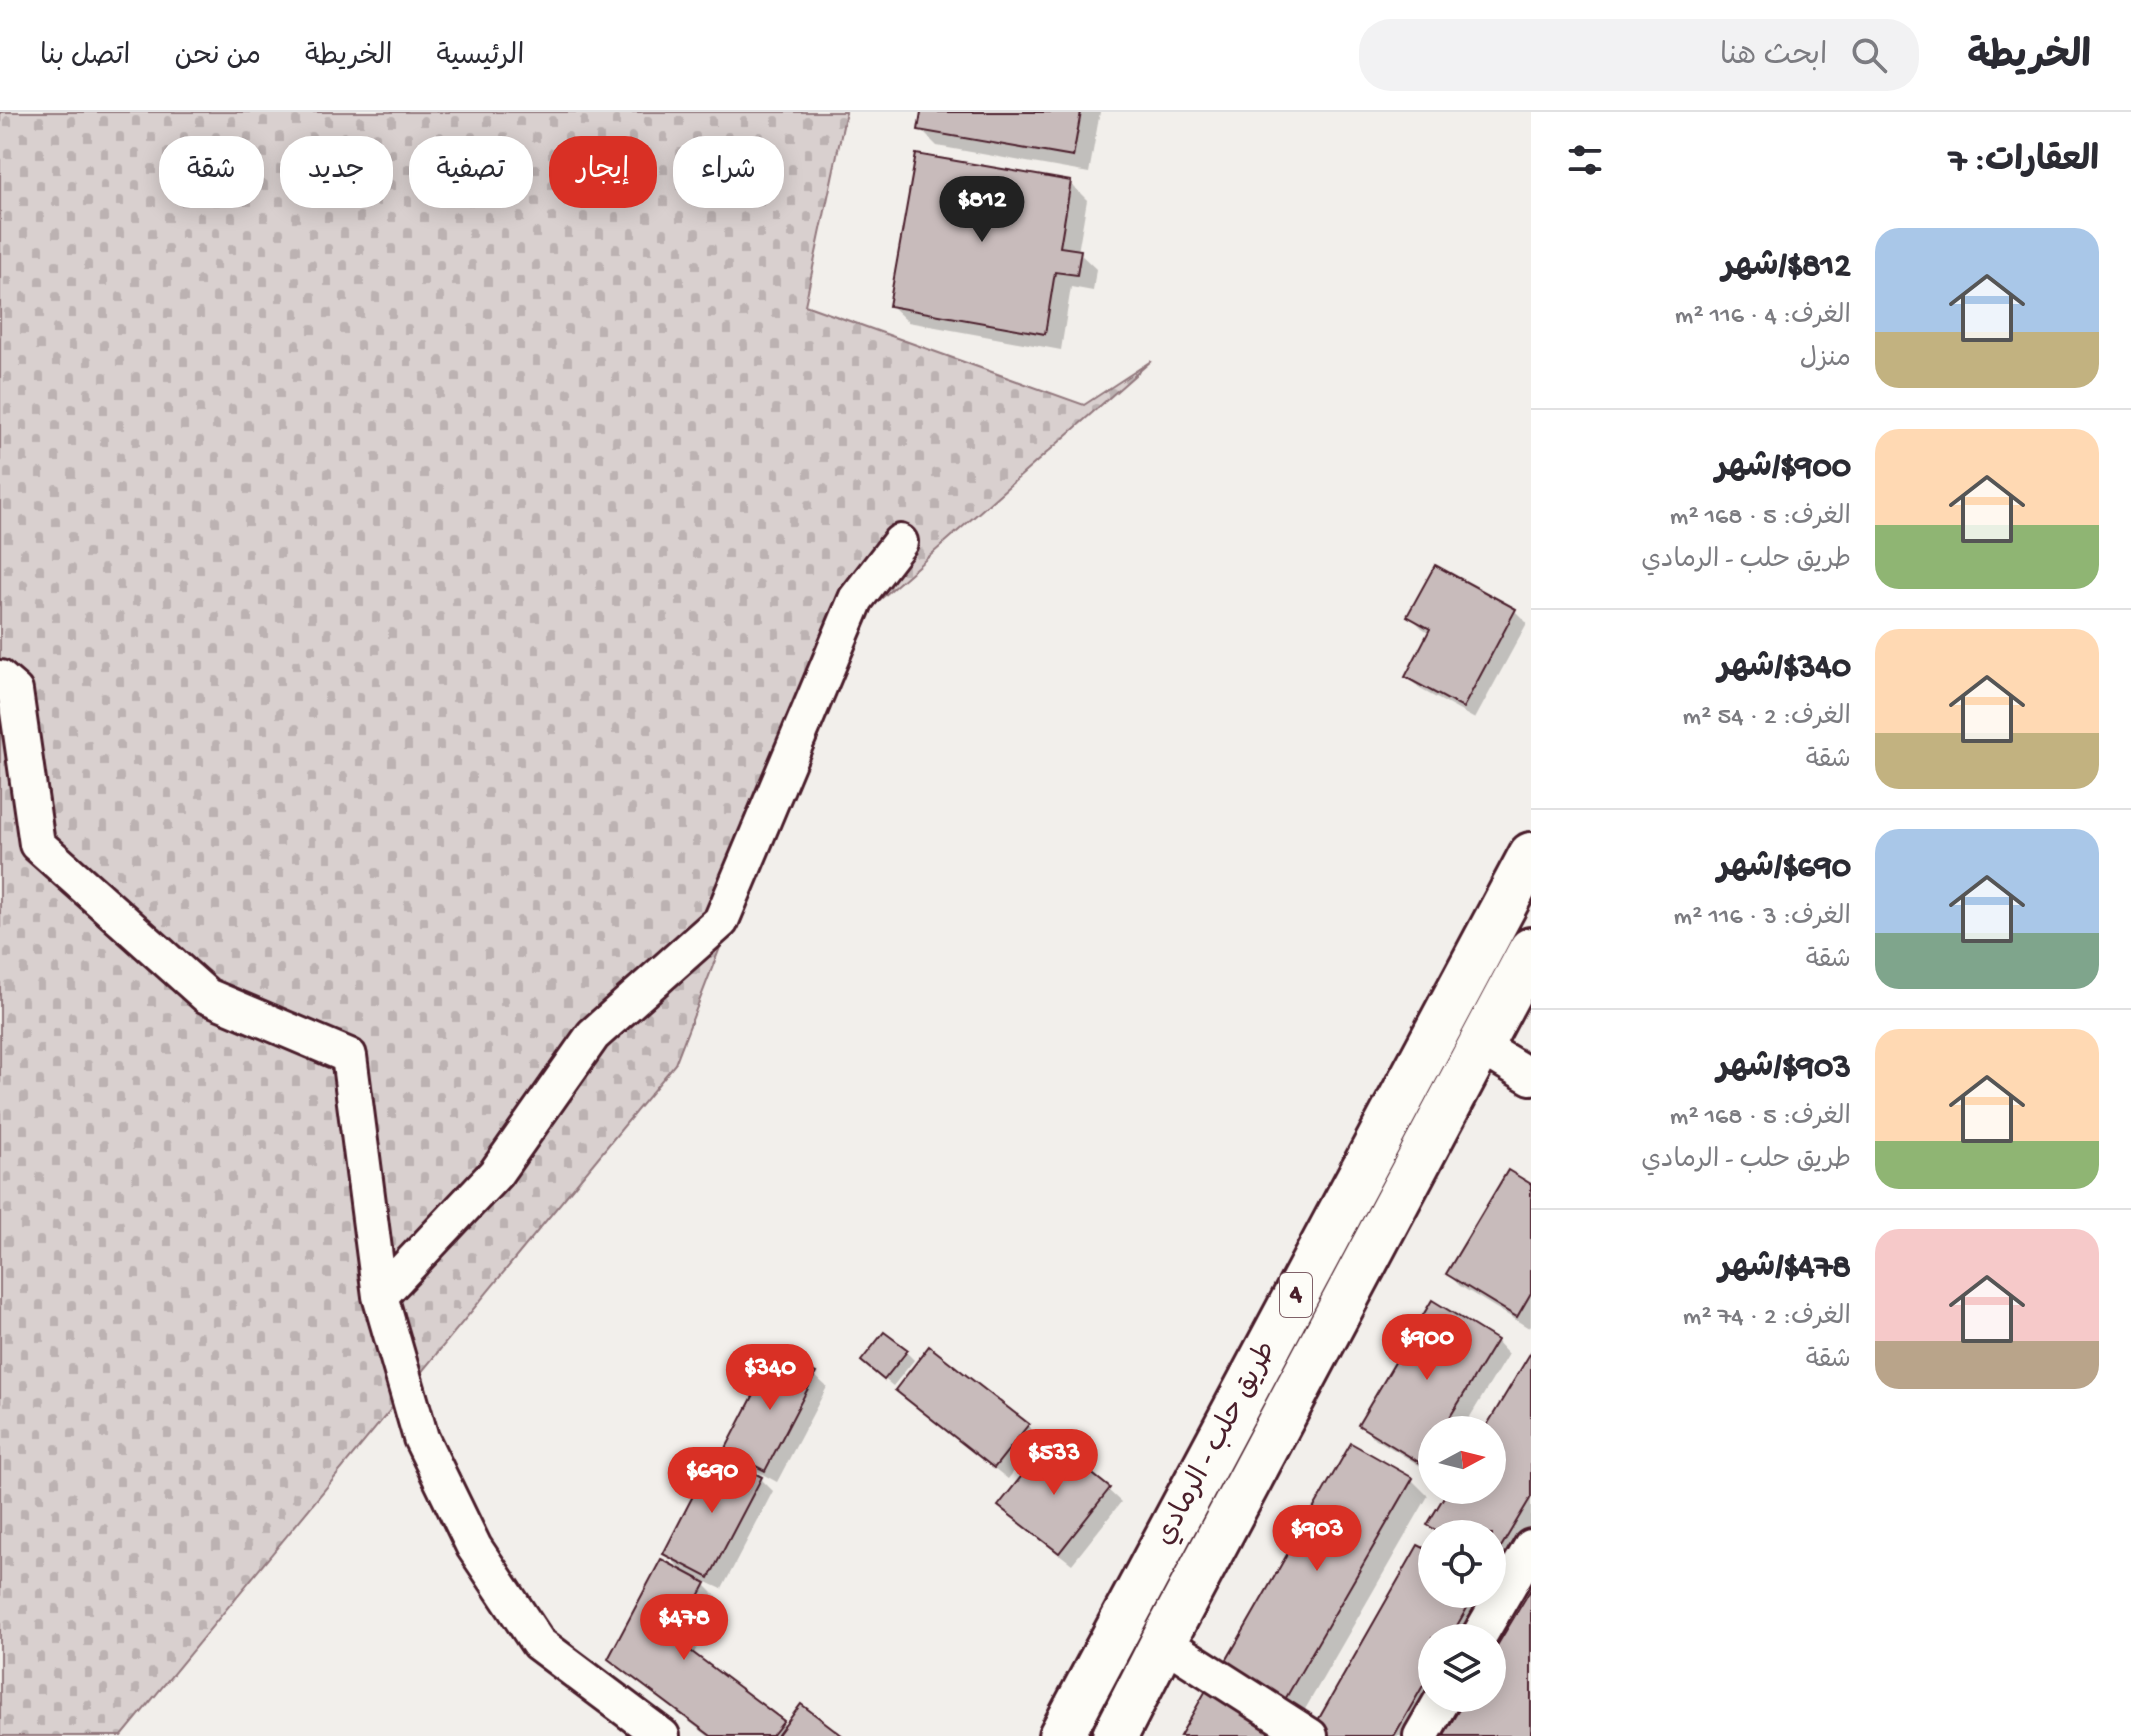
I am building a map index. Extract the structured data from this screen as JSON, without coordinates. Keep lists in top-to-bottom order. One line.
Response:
{"streets":{"highway":["4","طريق حلب - الرمادي"]},"north":"right","page":{"header":"الخريطة","search":"ابحث هنا","nav":["الرئيسية","الخريطة","من نحن","اتصل بنا"],"heading":"العقارات: 7","chip":["شراء","إيجار","تصفية","جديد","شقة"],"price":["$812","$900","$340","$533","$690","$903","$478"],"list":[{"name":"$812/شهر","note":"الغرف: 4 · 116 m² · منزل"},{"name":"$900/شهر","note":"الغرف: 5 · 168 m² · طريق حلب - الرمادي"},{"name":"$340/شهر","note":"الغرف: 2 · 54 m² · شقة"},{"name":"$690/شهر","note":"الغرف: 3 · 116 m² · شقة"},{"name":"$903/شهر","note":"الغرف: 5 · 168 m² · طريق حلب - الرمادي"},{"name":"$478/شهر","note":"الغرف: 2 · 74 m² · شقة"}]}}
